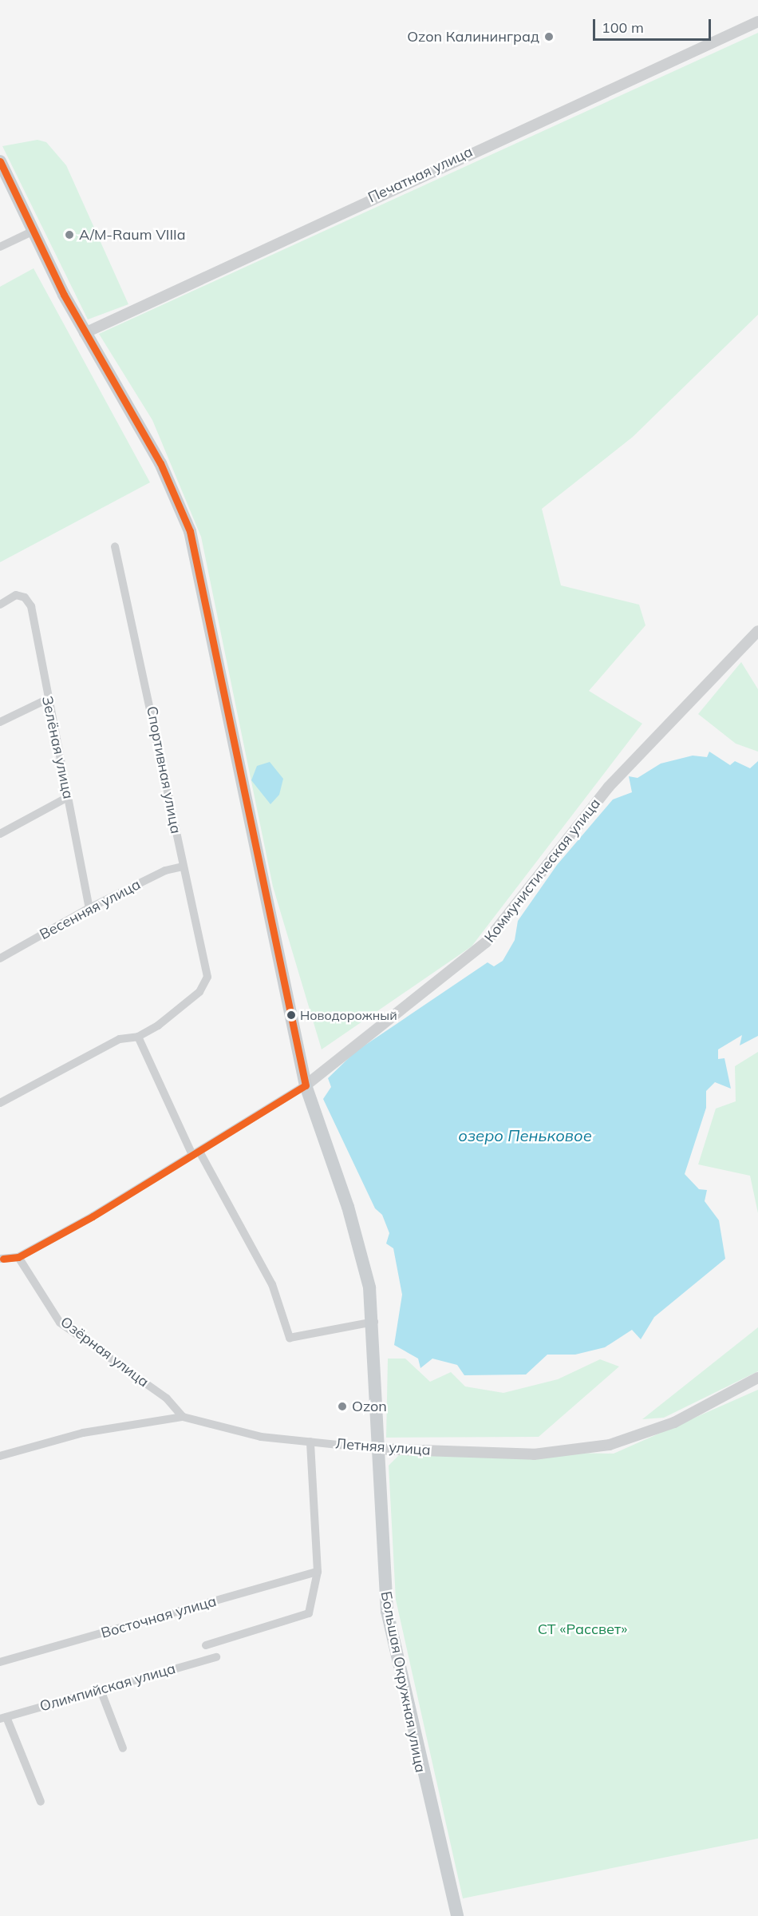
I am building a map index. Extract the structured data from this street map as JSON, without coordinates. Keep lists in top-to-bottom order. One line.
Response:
{"streets":{"main road":["Большая Окружная улица"],"street":["Печатная улица","Зелёная улица","Спортивная улица","Коммунистическая улица","Весенняя улица","Озёрная улица","Летняя улица","Восточная улица","Олимпийская улица"]},"crossings":[["Печатная улица","Большая Окружная улица"],["Зелёная улица","Весенняя улица"],["Спортивная улица","Весенняя улица"],["Коммунистическая улица","Большая Окружная улица"],["Озёрная улица","Летняя улица"],["Летняя улица","Большая Окружная улица"]],"water":["озеро Пеньковое"],"parks":["СТ «Рассвет»"],"places":["Ozon Калининград","A/M-Raum VIIIa","Новодорожный","Ozon"],"scale_bar":"100 m"}
